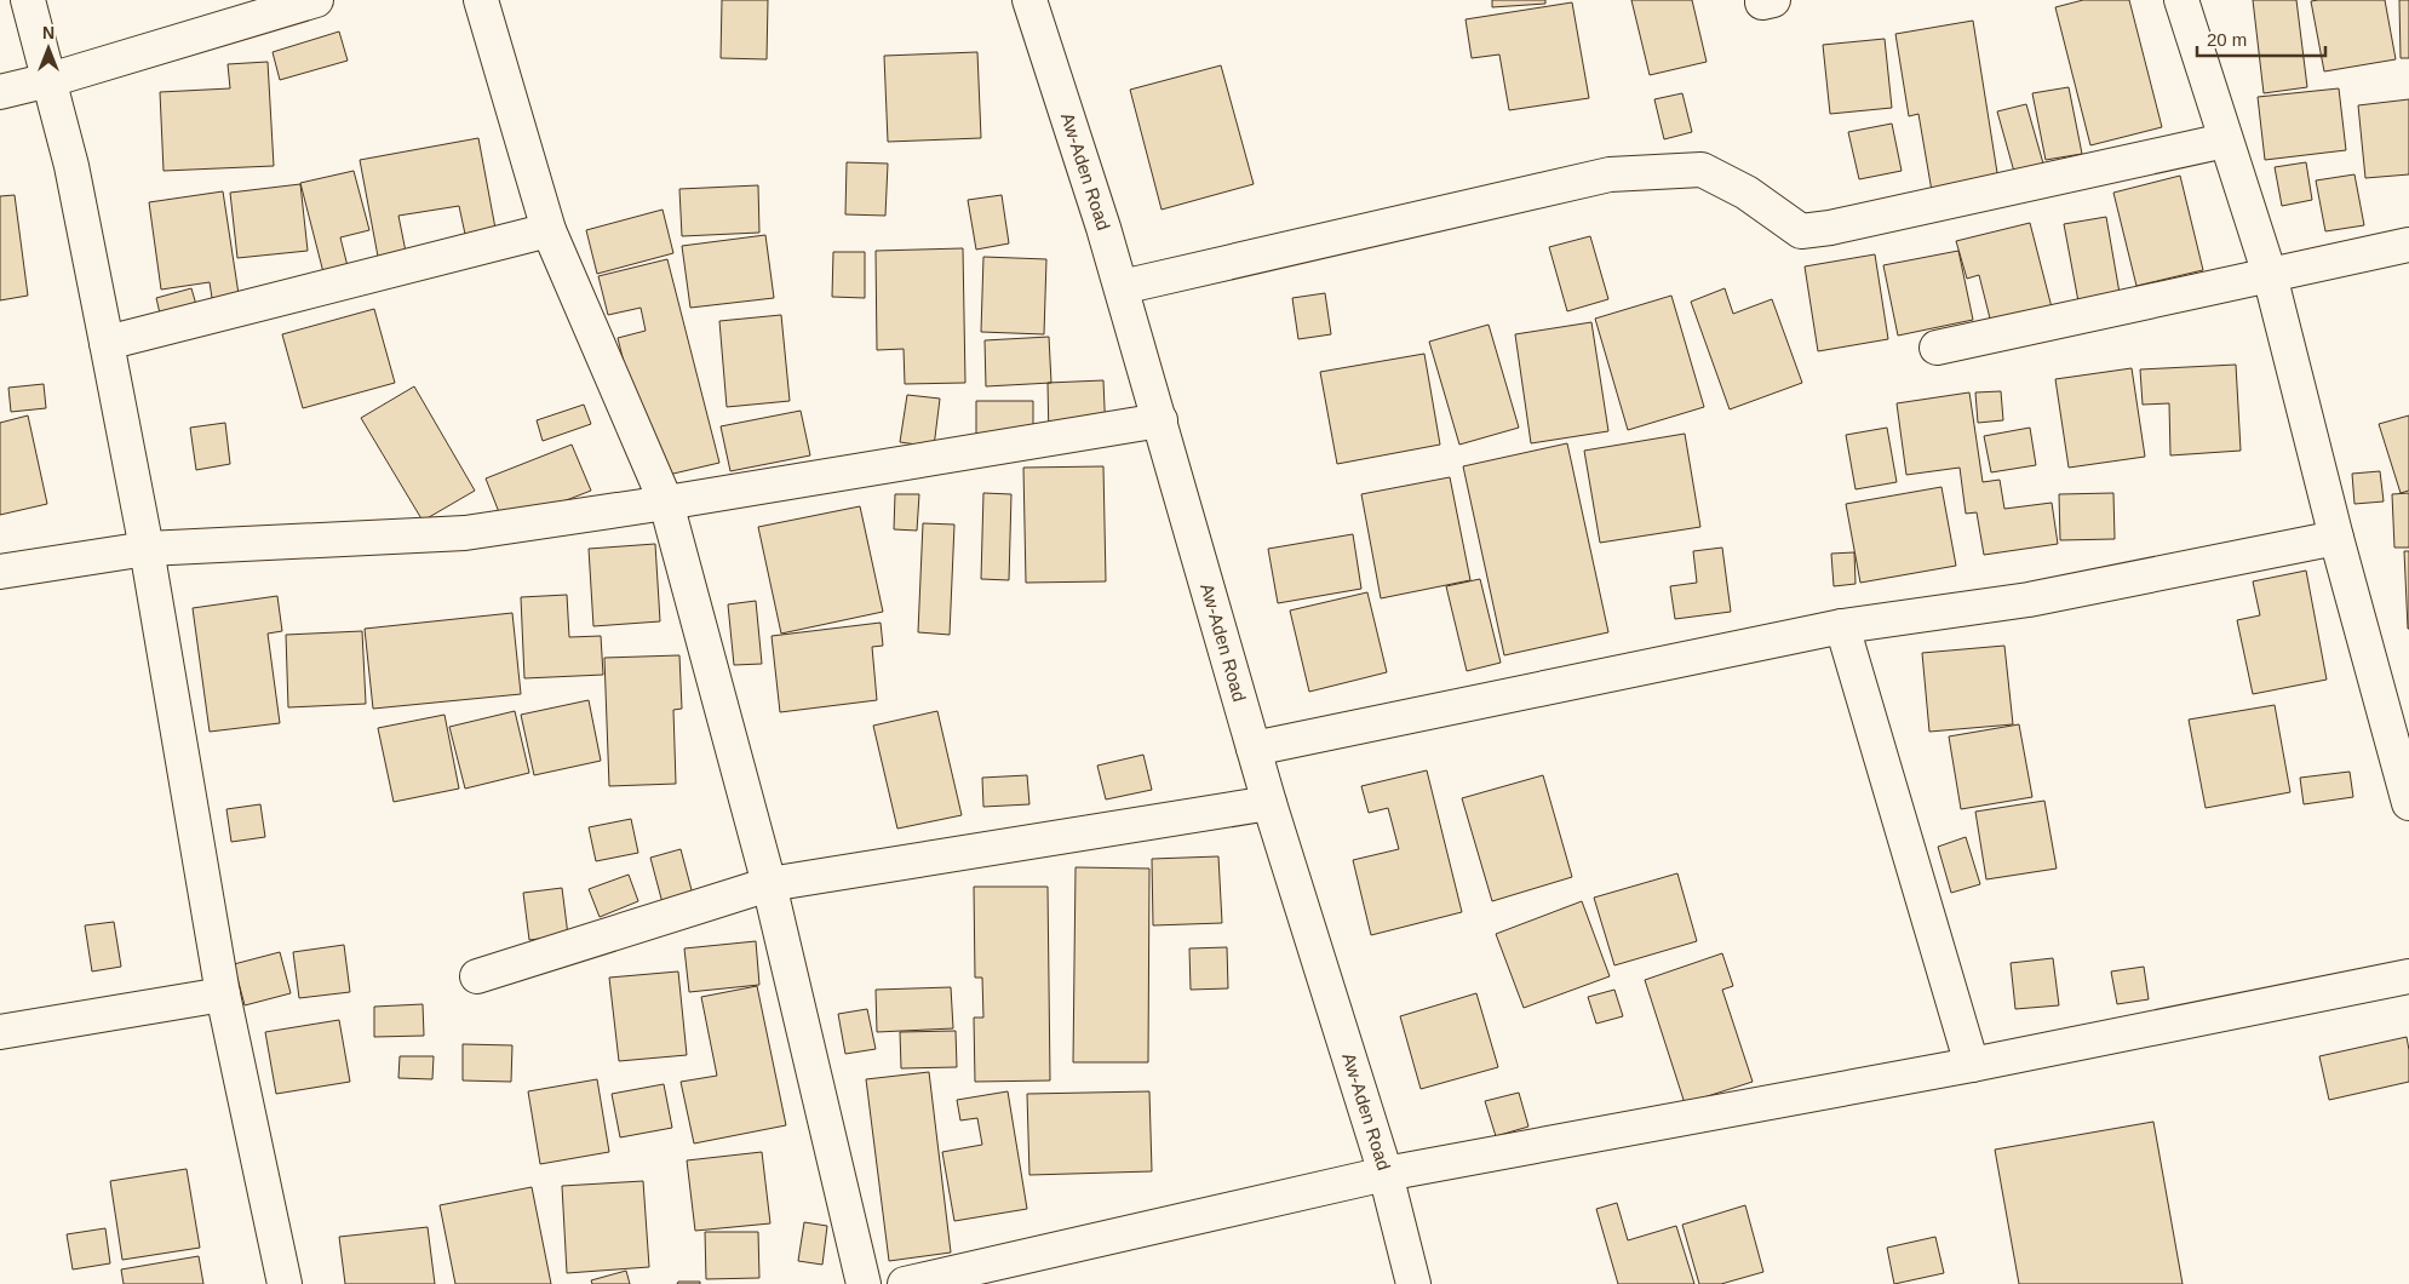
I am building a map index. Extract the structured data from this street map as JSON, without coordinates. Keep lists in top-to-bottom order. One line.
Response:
{"streets":{"street":["Aw-Aden Road"]},"scale_bar":"20 m","north":"top"}
